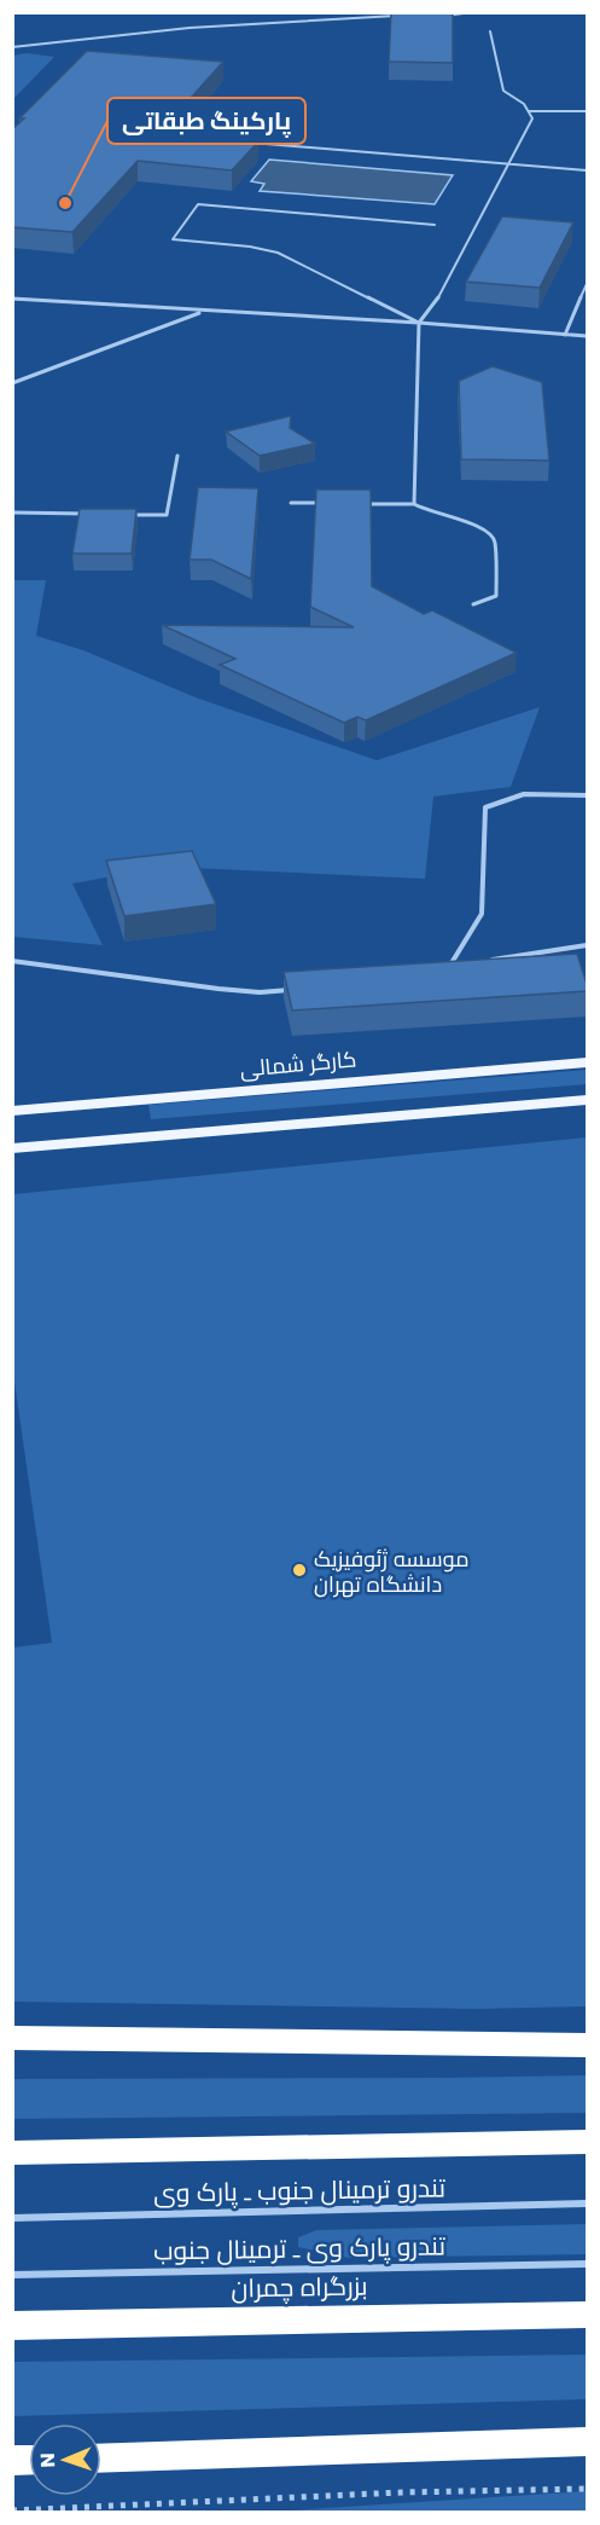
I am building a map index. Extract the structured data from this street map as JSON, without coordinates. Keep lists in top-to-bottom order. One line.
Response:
{"streets":{"highway":["بزرگراه چمران"],"main road":["کارگر شمالی"],"lane":["تندرو ترمینال جنوب ـ پارک وی","تندرو پارک وی ـ ترمینال جنوب"]},"places":["پارکینگ طبقاتی","موسسه ژئوفیزیک دانشگاه تهران"],"north":"left"}
